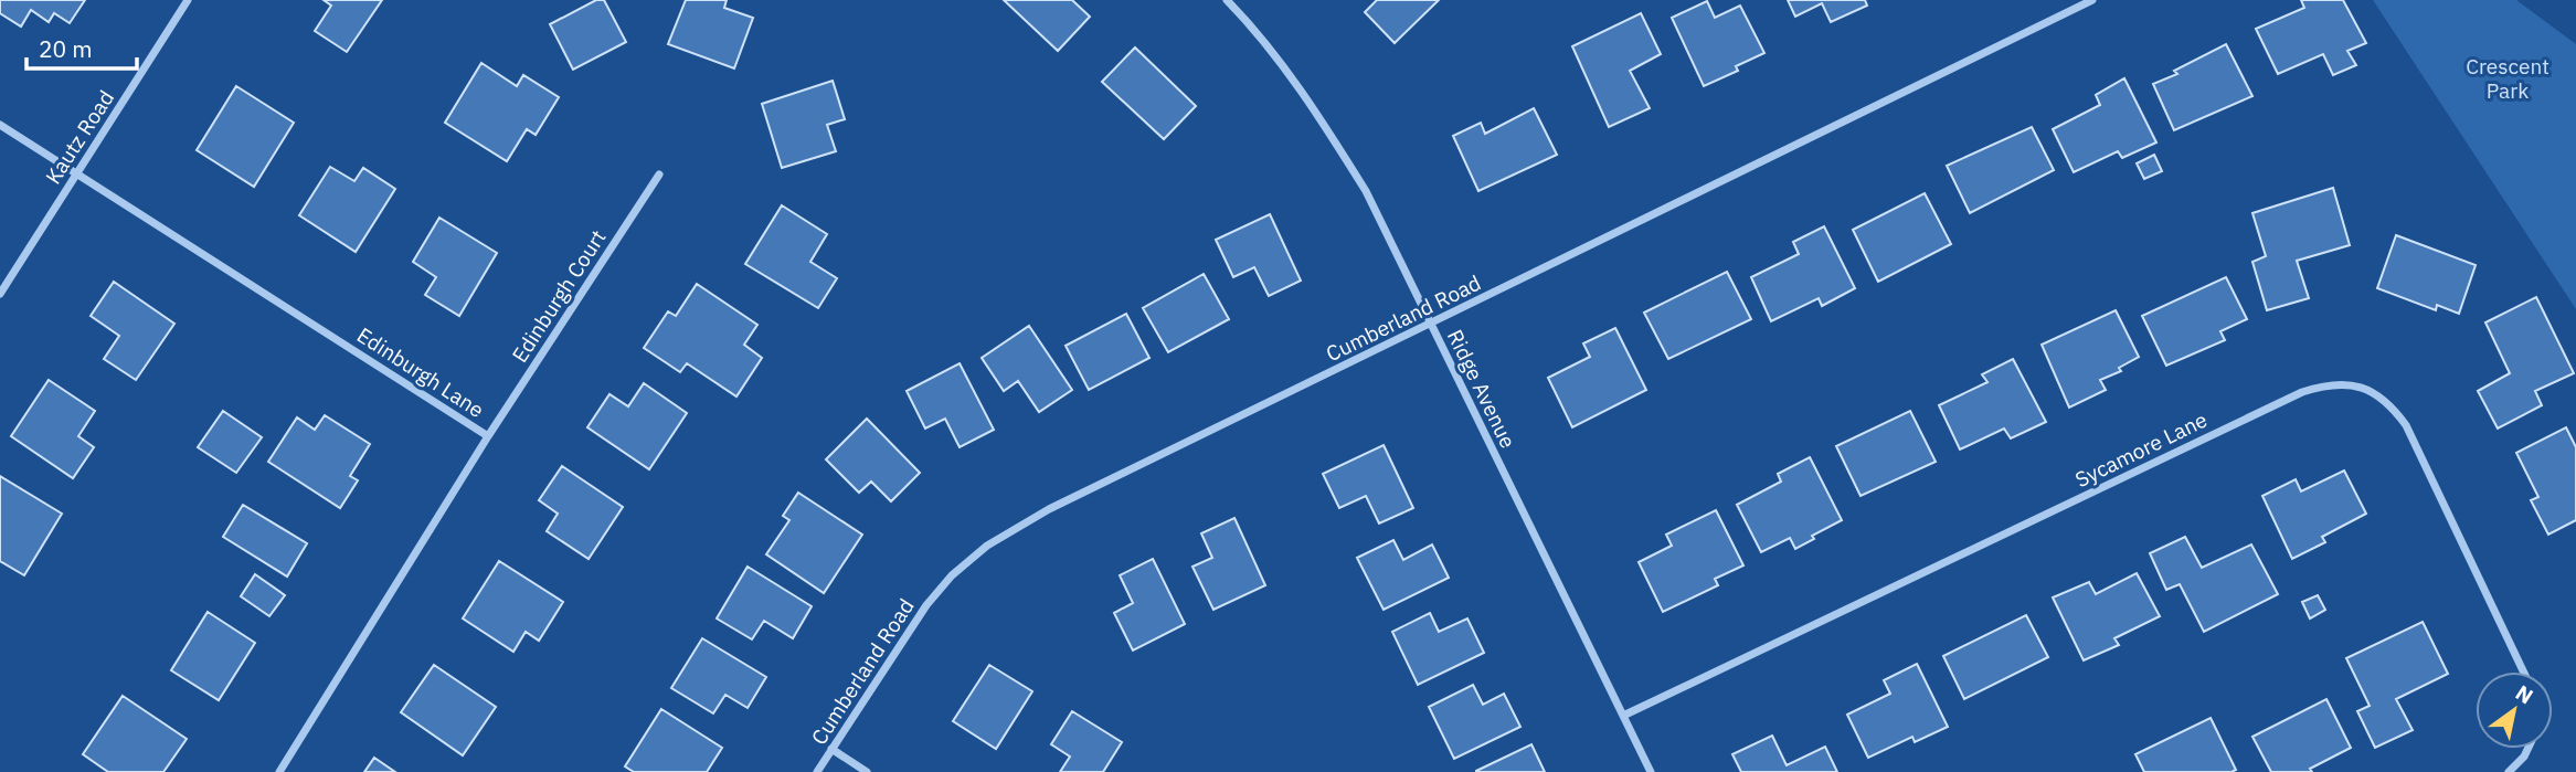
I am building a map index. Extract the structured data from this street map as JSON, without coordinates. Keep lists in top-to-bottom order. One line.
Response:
{"streets":{"street":["Kautz Road","Edinburgh Court","Cumberland Road","Edinburgh Lane","Ridge Avenue","Sycamore Lane"]},"crossings":[["Kautz Road","Edinburgh Lane"],["Edinburgh Court","Edinburgh Lane"],["Cumberland Road","Ridge Avenue"],["Ridge Avenue","Sycamore Lane"]],"parks":["Crescent Park"],"scale_bar":"20 m","north":"top right"}
